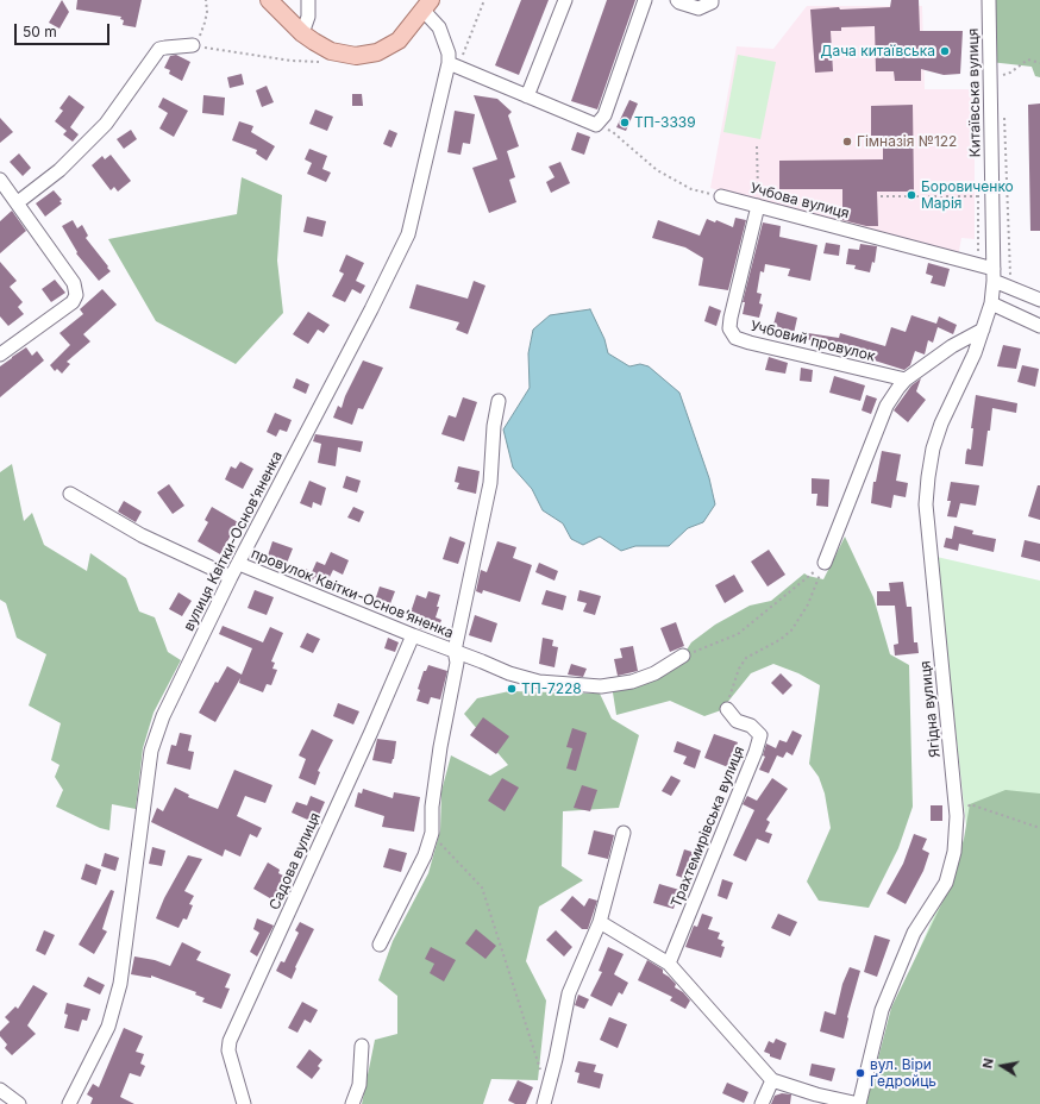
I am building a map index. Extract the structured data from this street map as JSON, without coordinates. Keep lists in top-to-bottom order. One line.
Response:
{"streets":{"street":["Китаївська вулиця","Учбова вулиця","Учбовий провулок","вулиця Квітки-Основ’яненка","провулок Квітки-Основʼяненка","Ягідна вулиця","Трахтемирівська вулиця","Садова вулиця"]},"crossings":[["Китаївська вулиця","Учбова вулиця"],["Китаївська вулиця","Ягідна вулиця"],["Учбова вулиця","Учбовий провулок"],["вулиця Квітки-Основ’яненка","провулок Квітки-Основʼяненка"],["провулок Квітки-Основʼяненка","Садова вулиця"]],"places":["Дача китаївська","ТП-3339","Гімназія №122","Боровиченко Марія","ТП-7228","вул. Віри Ґедройць"],"scale_bar":"50 m","north":"left"}
